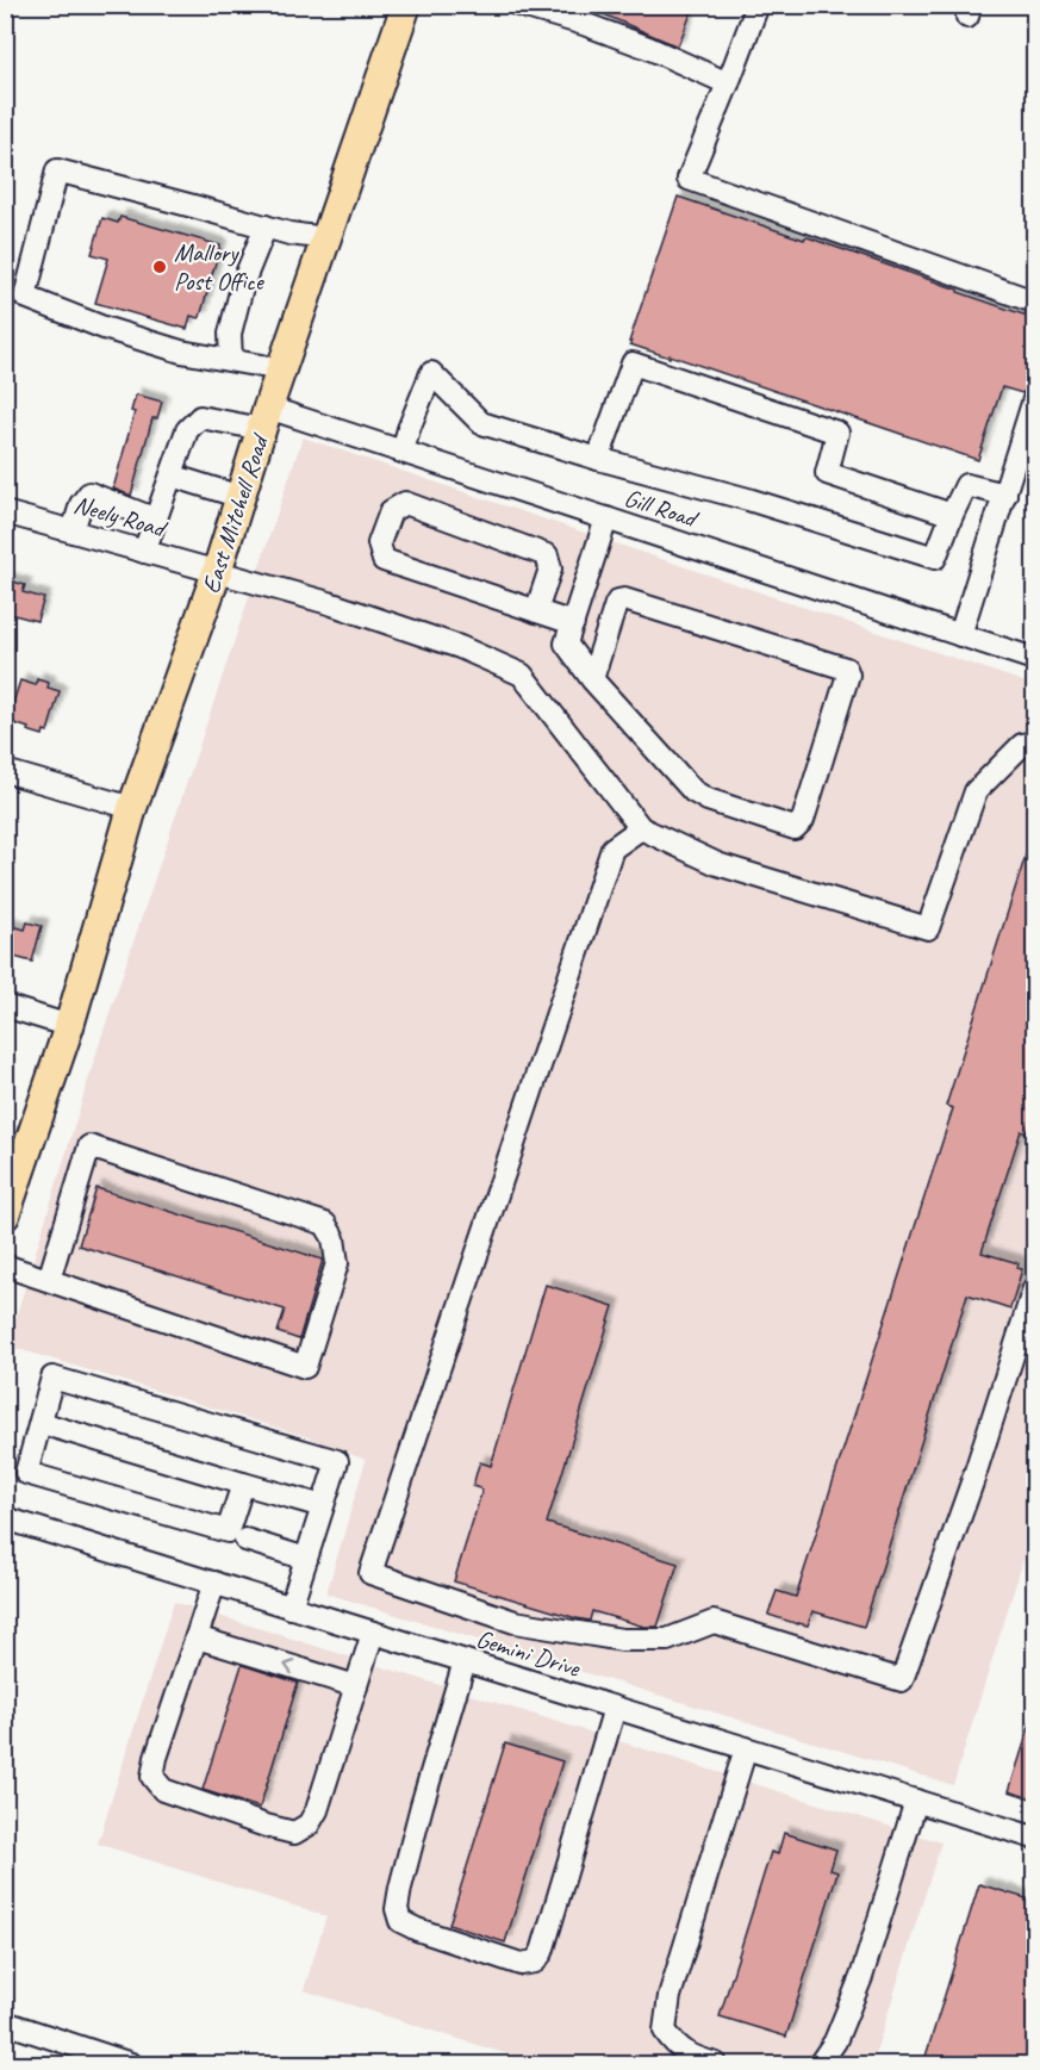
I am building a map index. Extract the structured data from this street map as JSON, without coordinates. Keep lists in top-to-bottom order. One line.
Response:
{"streets":{"main road":["East Mitchell Road"],"street":["Gill Road","Neely Road","Gemini Drive"]},"crossings":[["Gill Road","East Mitchell Road"],["East Mitchell Road","Neely Road"]],"places":["Mallory Post Office"]}
